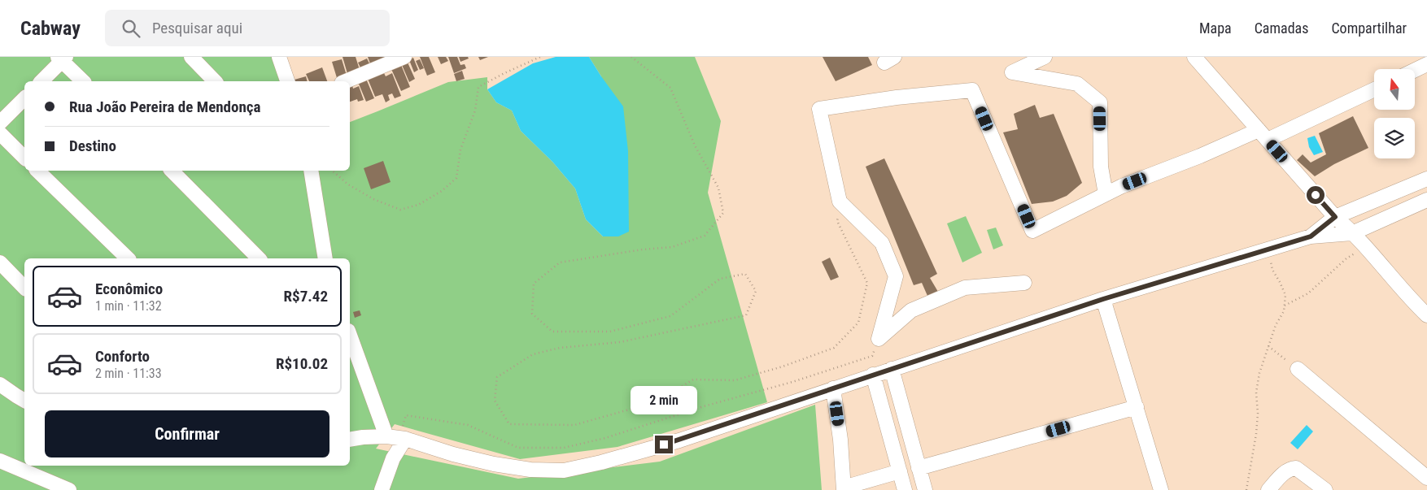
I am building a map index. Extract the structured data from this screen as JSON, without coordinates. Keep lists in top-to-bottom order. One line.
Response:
{"north":"top","page":{"header":"Cabway","search":"Pesquisar aqui","nav":["Mapa","Camadas","Compartilhar"],"banner":["Rua João Pereira de Mendonça","Destino"],"list":[{"name":"Econômico","note":"1 min · 11:32","value":"R$7.42"},{"name":"Conforto","note":"2 min · 11:33","value":"R$10.02"}],"bubble":"2 min","buttons":"Confirmar"}}
